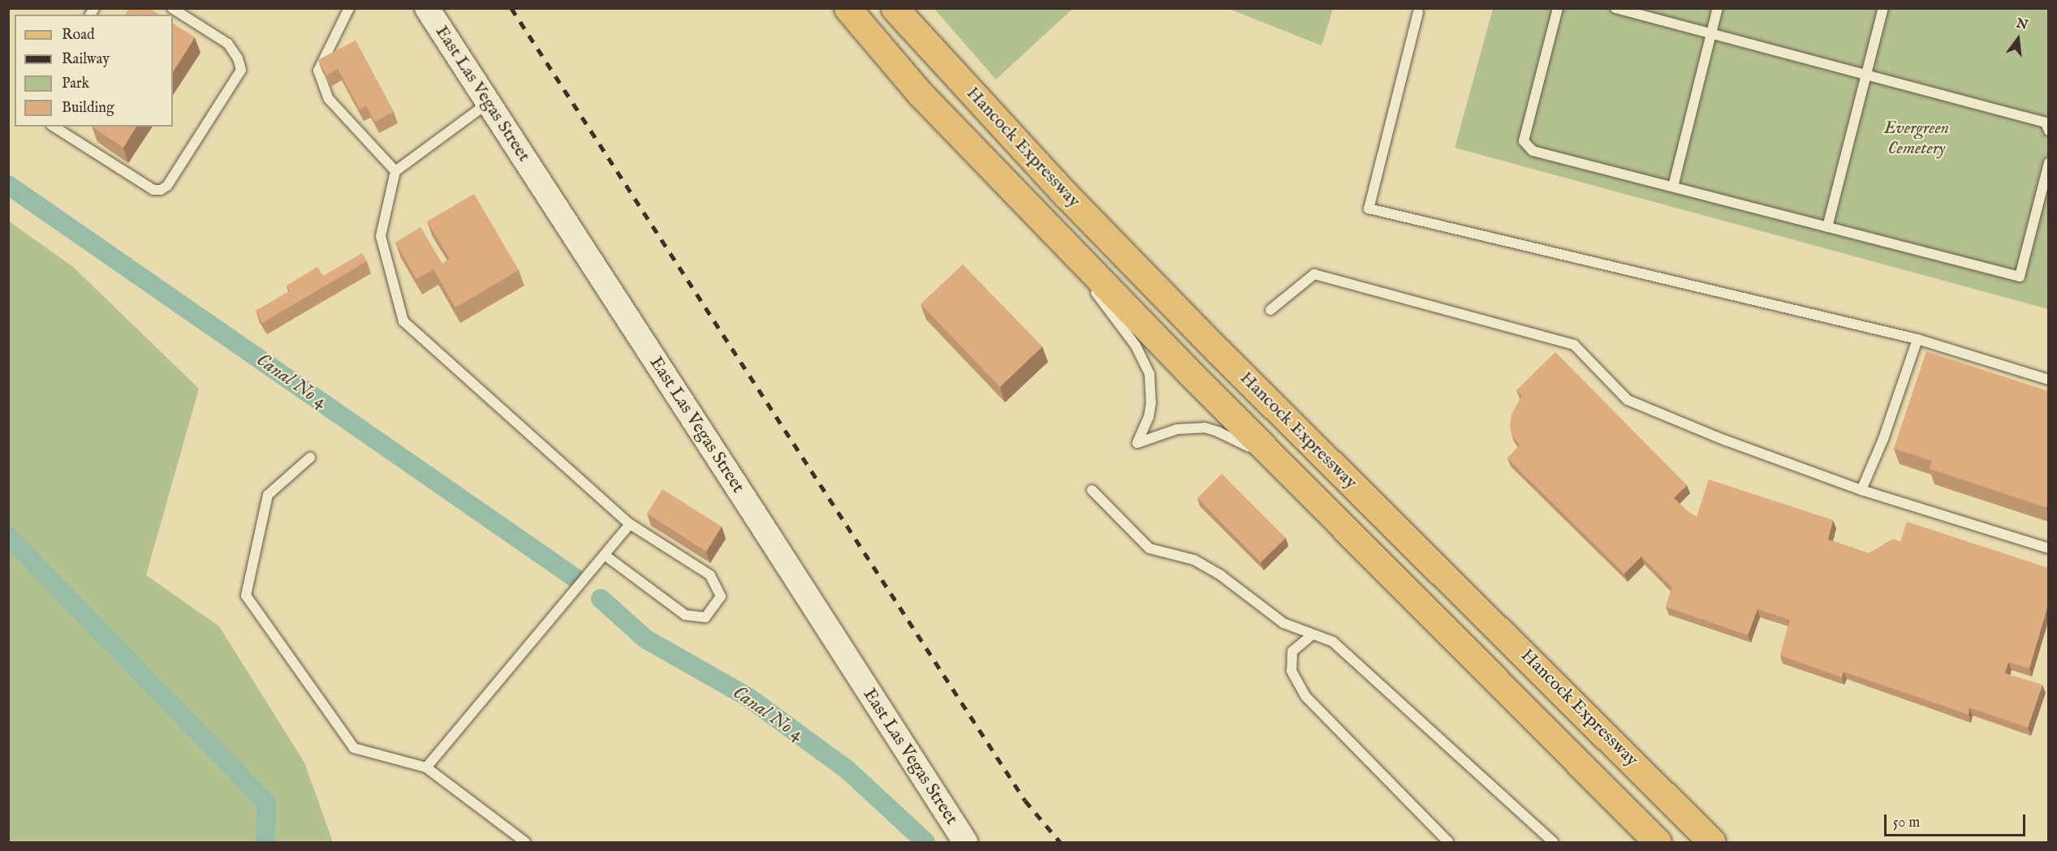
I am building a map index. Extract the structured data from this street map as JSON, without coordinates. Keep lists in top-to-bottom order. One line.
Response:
{"streets":{"main road":["Hancock Expressway"],"street":["East Las Vegas Street"]},"water":["Canal No 4"],"parks":["Evergreen Cemetery"],"legend":["Road","Railway","Park","Building"],"scale_bar":"50 m","north":"top"}
